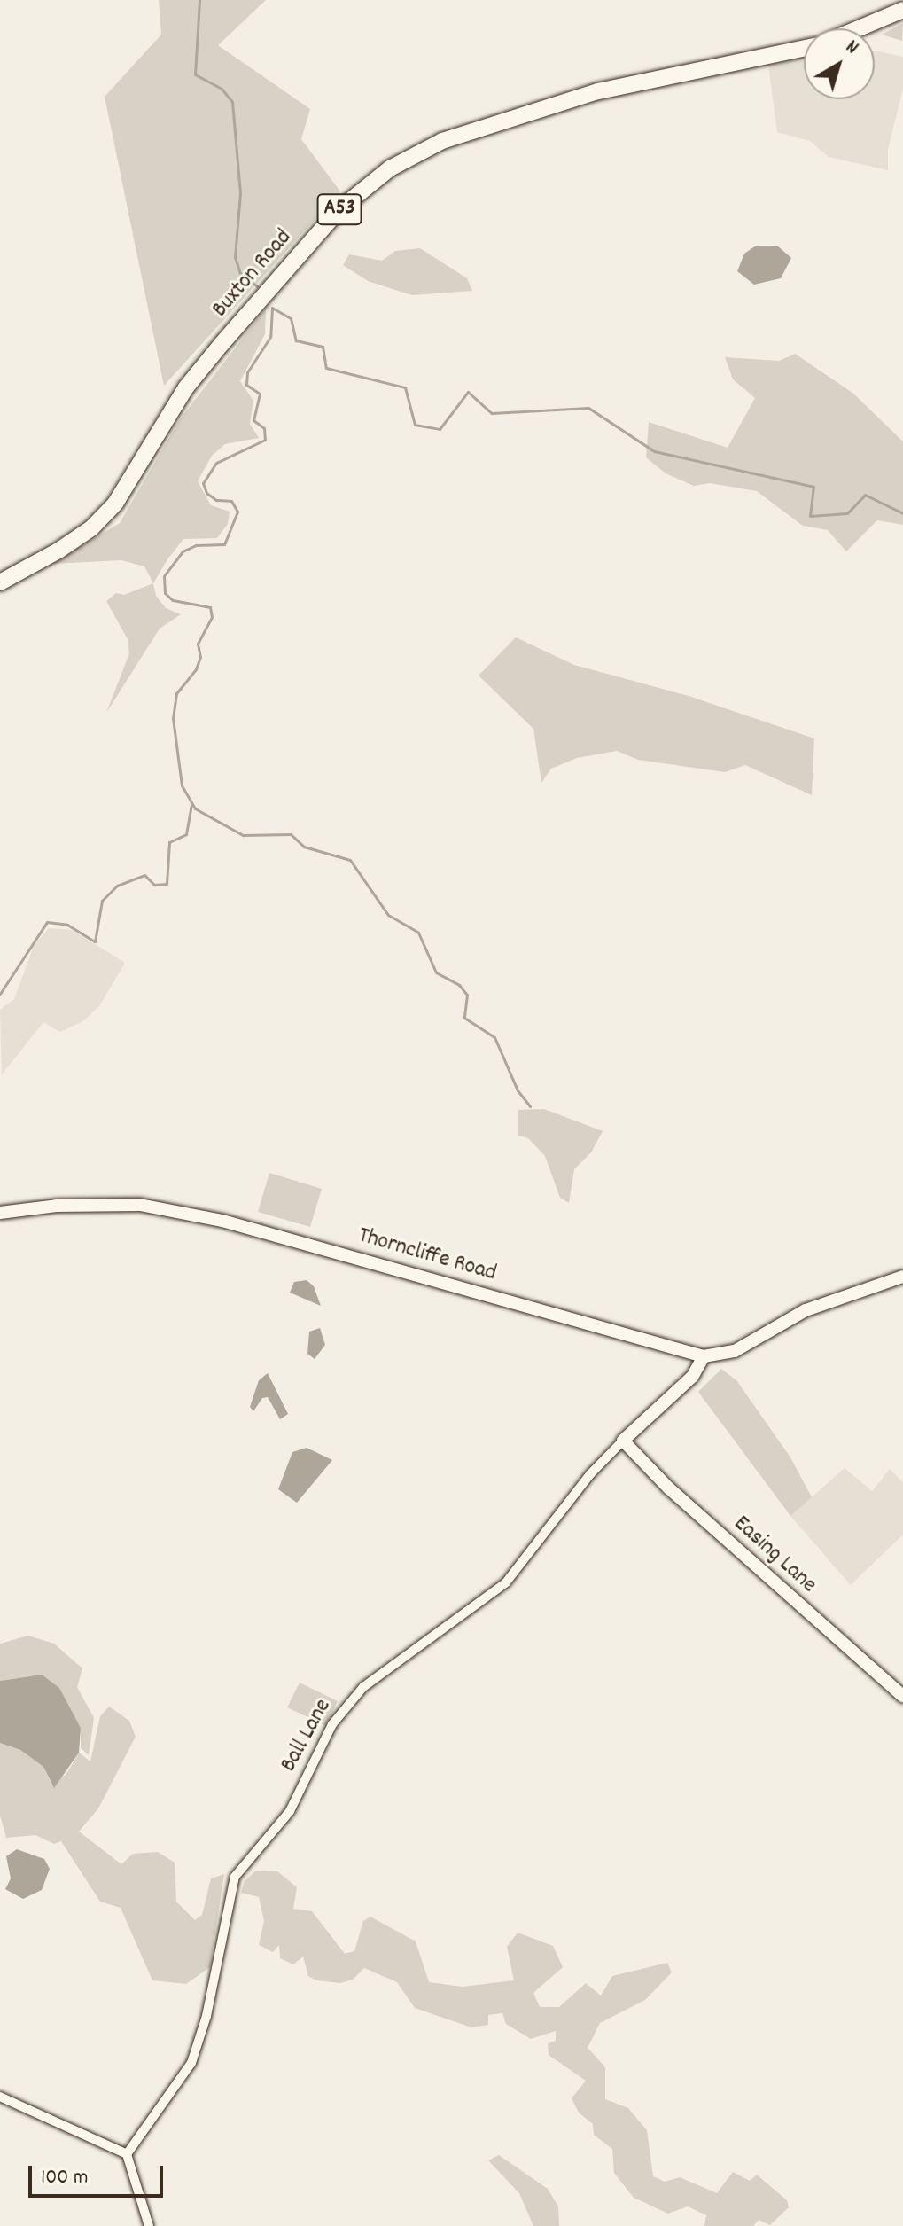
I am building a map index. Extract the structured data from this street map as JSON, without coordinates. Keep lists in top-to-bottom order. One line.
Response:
{"streets":{"highway":["A53","Buxton Road"],"street":["Thorncliffe Road","Easing Lane","Ball Lane"]},"crossings":[["Thorncliffe Road","Ball Lane"],["Easing Lane","Ball Lane"]],"scale_bar":"100 m","north":"top right"}
